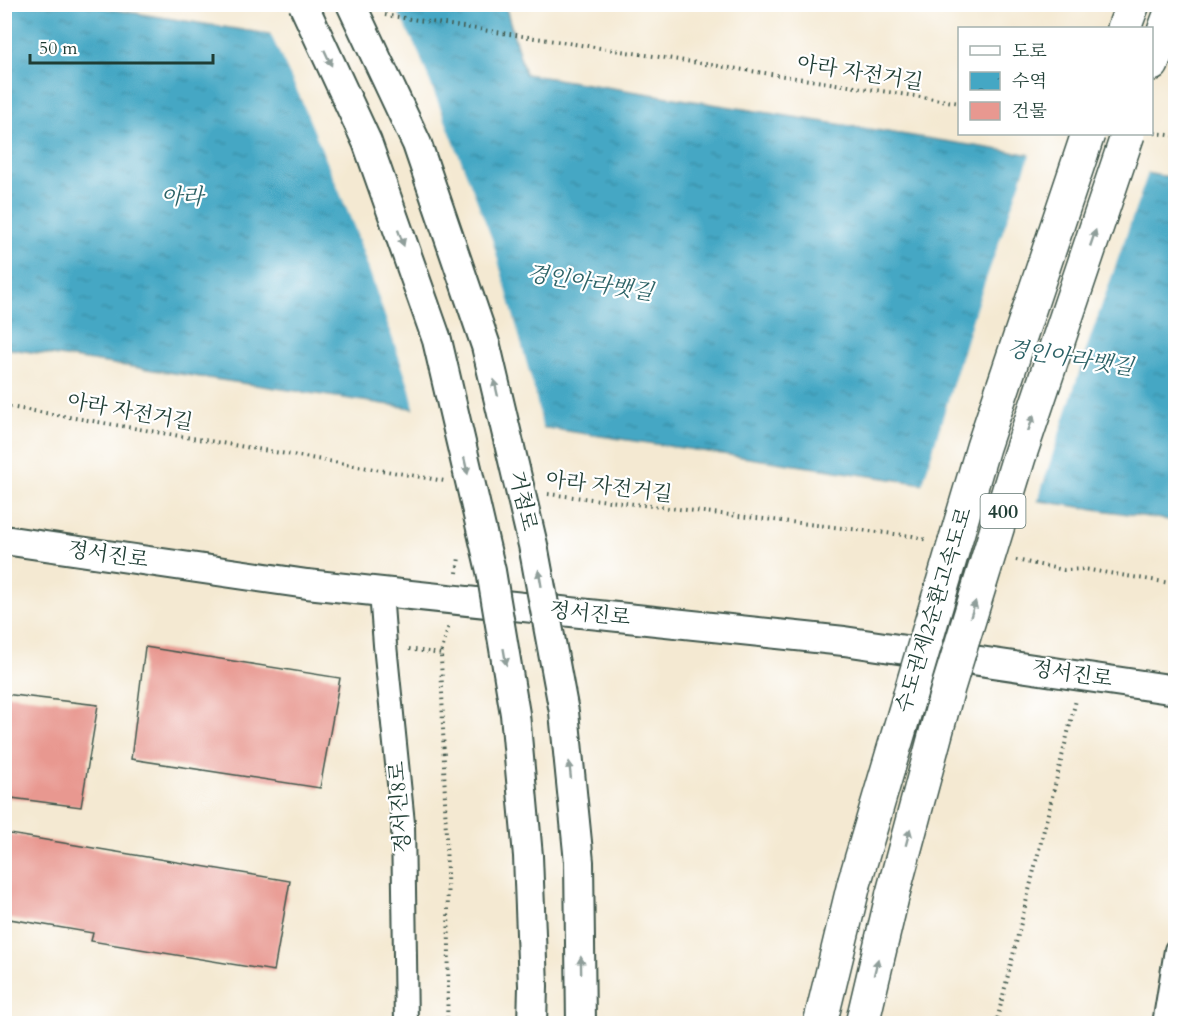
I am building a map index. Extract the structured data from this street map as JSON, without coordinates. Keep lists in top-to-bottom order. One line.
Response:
{"streets":{"highway":["400","수도권제2순환고속도로"],"street":["거첨로","정서진로","정서진8로"],"path":["아라 자전거길"]},"crossings":[["아라 자전거길","거첨로"],["정서진로","정서진8로"]],"water":["아라","경인아라뱃길"],"legend":["도로","수역","건물"],"scale_bar":"50 m"}
